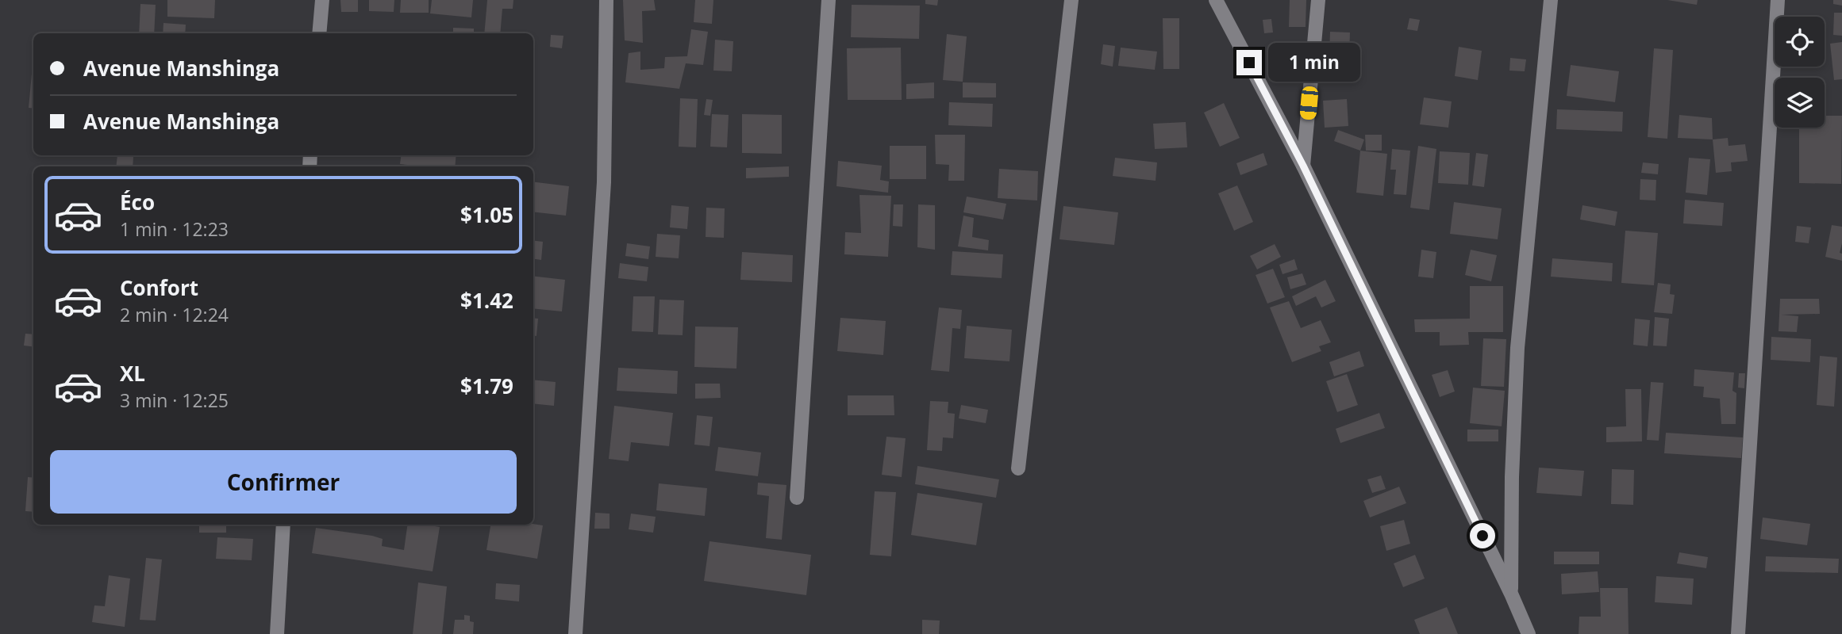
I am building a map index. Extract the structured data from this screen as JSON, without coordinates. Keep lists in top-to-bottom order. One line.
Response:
{"page":{"banner":["Avenue Manshinga","Avenue Manshinga"],"bubble":"1 min","list":[{"name":"Éco","note":"1 min · 12:23","value":"$1.05"},{"name":"Confort","note":"2 min · 12:24","value":"$1.42"},{"name":"XL","note":"3 min · 12:25","value":"$1.79"}],"buttons":"Confirmer"}}
